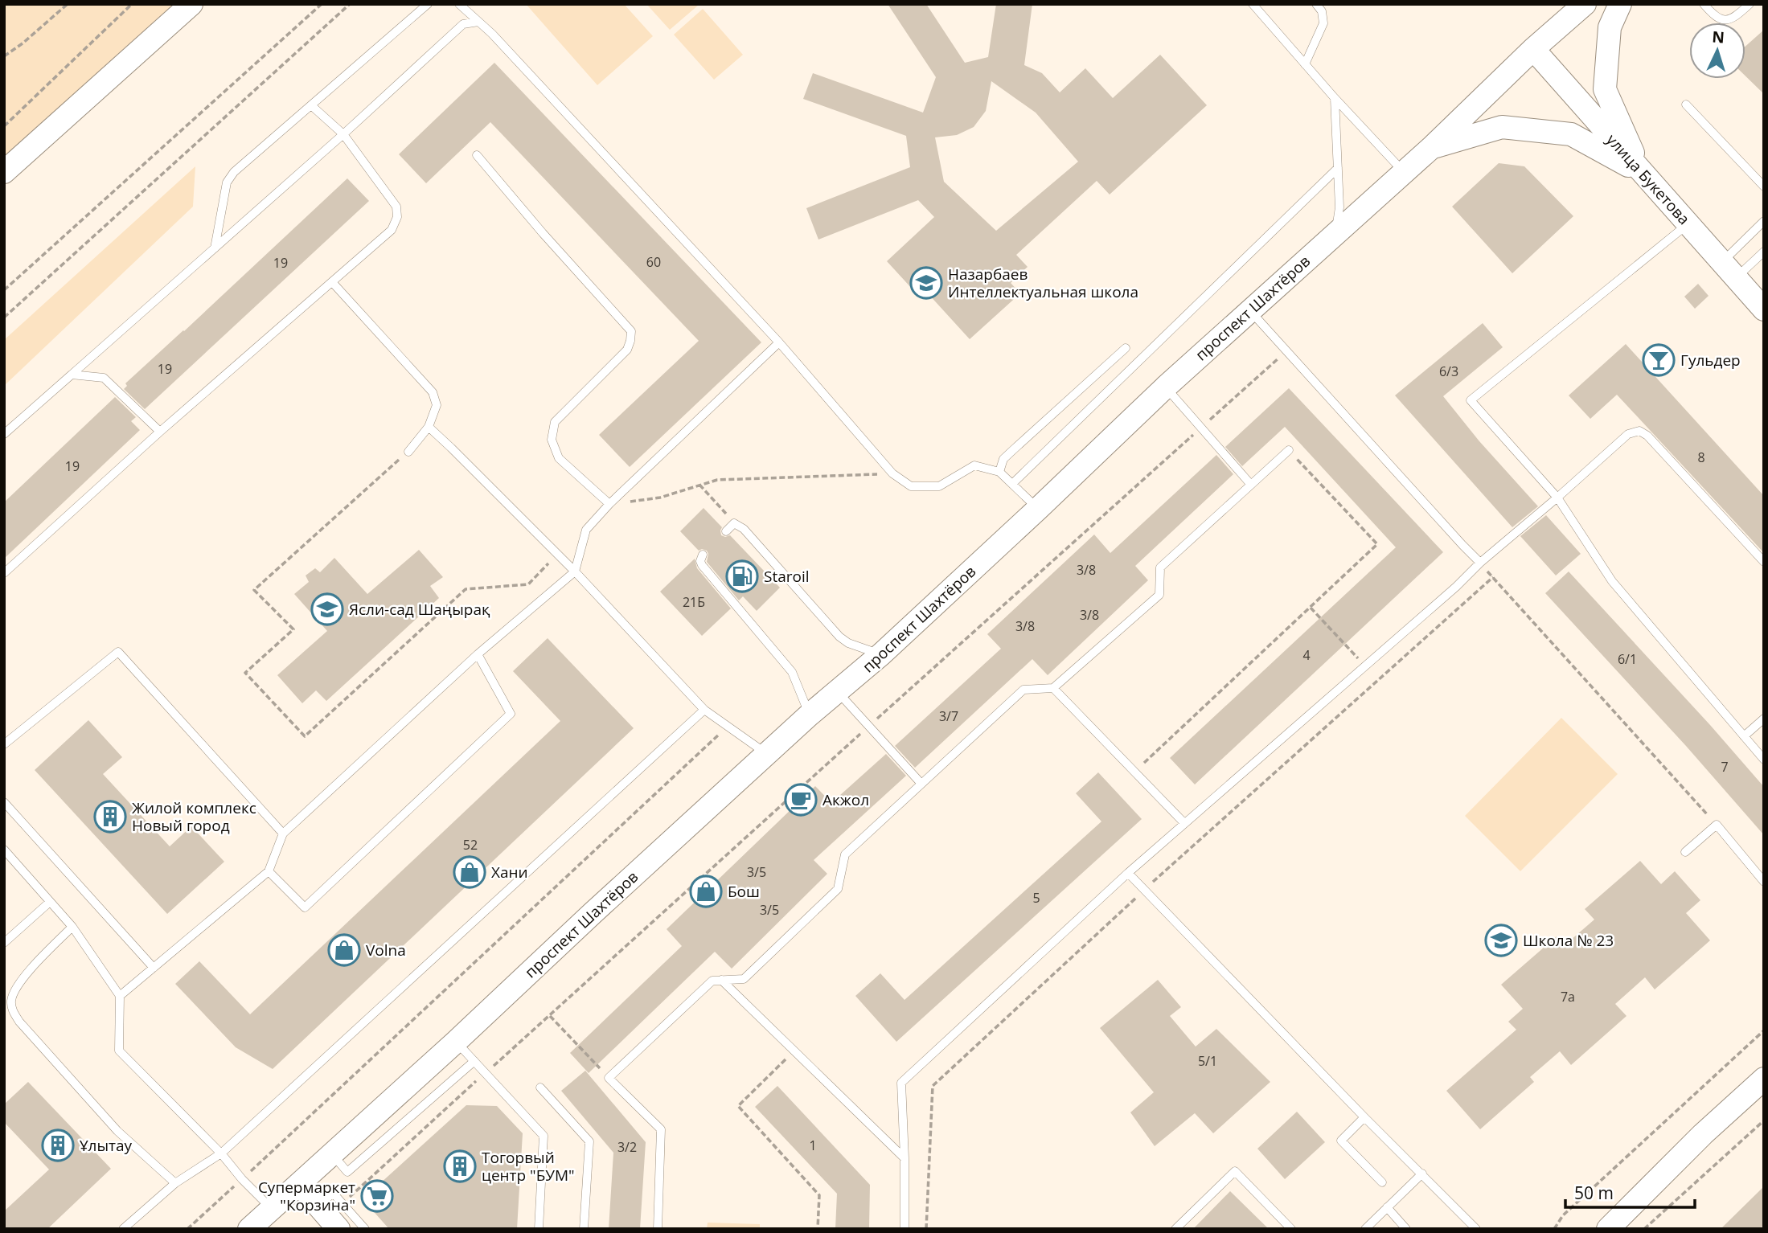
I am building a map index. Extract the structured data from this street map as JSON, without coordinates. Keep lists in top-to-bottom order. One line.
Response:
{"streets":{"street":["улица Букетова","проспект Шахтёров"]},"crossings":[["улица Букетова","проспект Шахтёров"]],"places":{"school or university":["Назарбаев Интеллектуальная школа","Ясли-сад Шаңырақ","Школа № 23"],"bar":["Гульдер"],"fuel station":["Staroil"],"cafe":["Акжол"],"building":["Жилой комплекс Новый город","Ұлытау","Тогорвый центр \"БУМ\""],"shop":["Хани","Бош","Volna"],"supermarket":["Супермаркет \"Корзина\""]},"house_numbers":["60","19","19","6/3","8","19","3/8","21Б","3/8","3/8","4","6/1","3/7","7","52","3/5","5","3/5","7а","5/1","1","3/2"],"scale_bar":"50 m","north":"top"}
